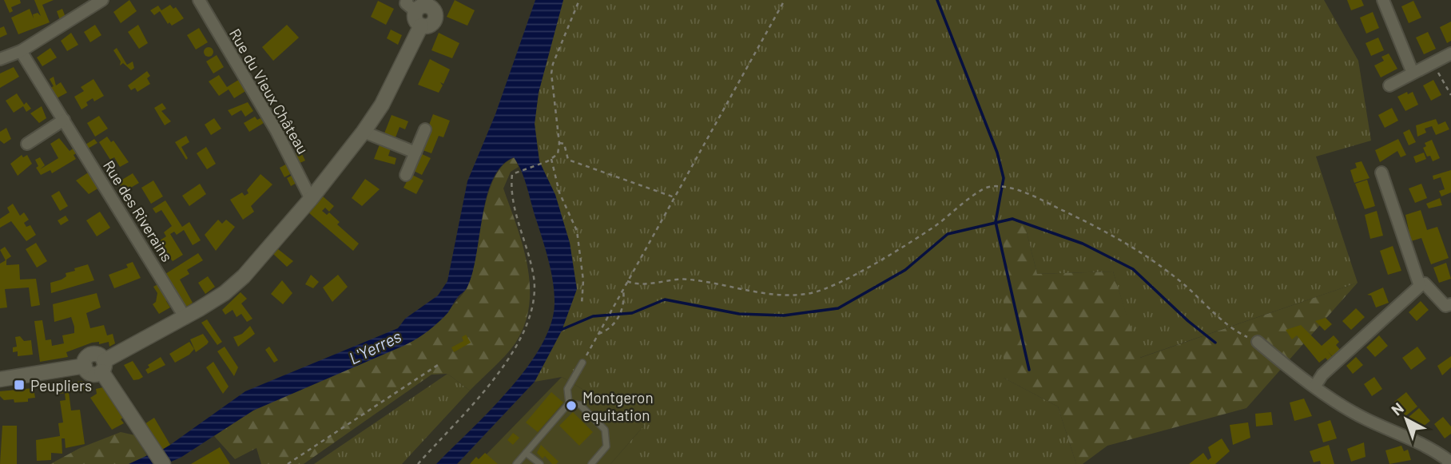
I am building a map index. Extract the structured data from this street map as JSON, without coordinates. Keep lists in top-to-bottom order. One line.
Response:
{"streets":{"street":["Rue du Vieux Château","Rue des Riverains"]},"water":["L'Yerres"],"places":{"transit":["Peupliers"],"other":["Montgeron equitation"]},"north":"top left"}
